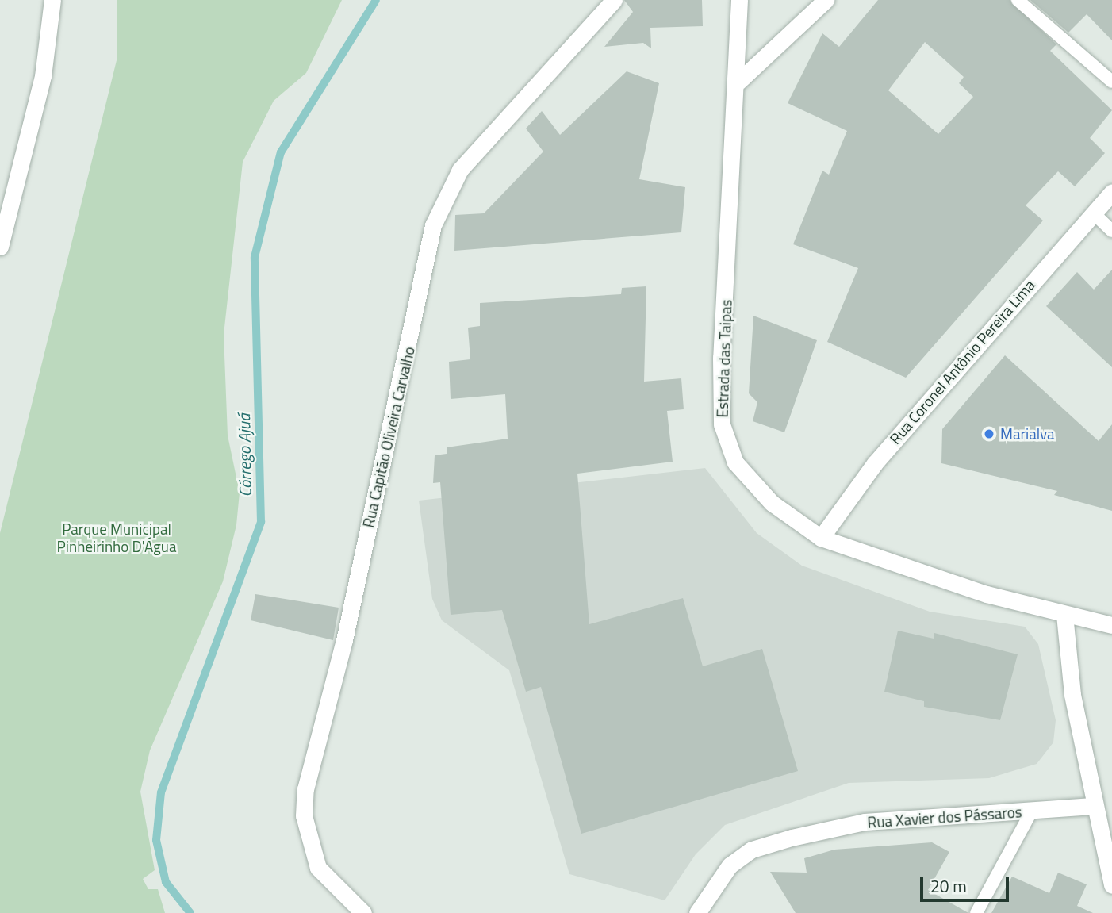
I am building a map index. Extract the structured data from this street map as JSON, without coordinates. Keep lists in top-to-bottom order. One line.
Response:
{"streets":{"street":["Estrada das Taipas","Rua Coronel Antônio Pereira Lima","Rua Capitão Oliveira Carvalho","Rua Xavier dos Pássaros"]},"crossings":[["Estrada das Taipas","Rua Coronel Antônio Pereira Lima"]],"water":["Córrego Ajuá"],"parks":["Parque Municipal Pinheirinho D'Água"],"places":["Marialva"],"scale_bar":"20 m"}
